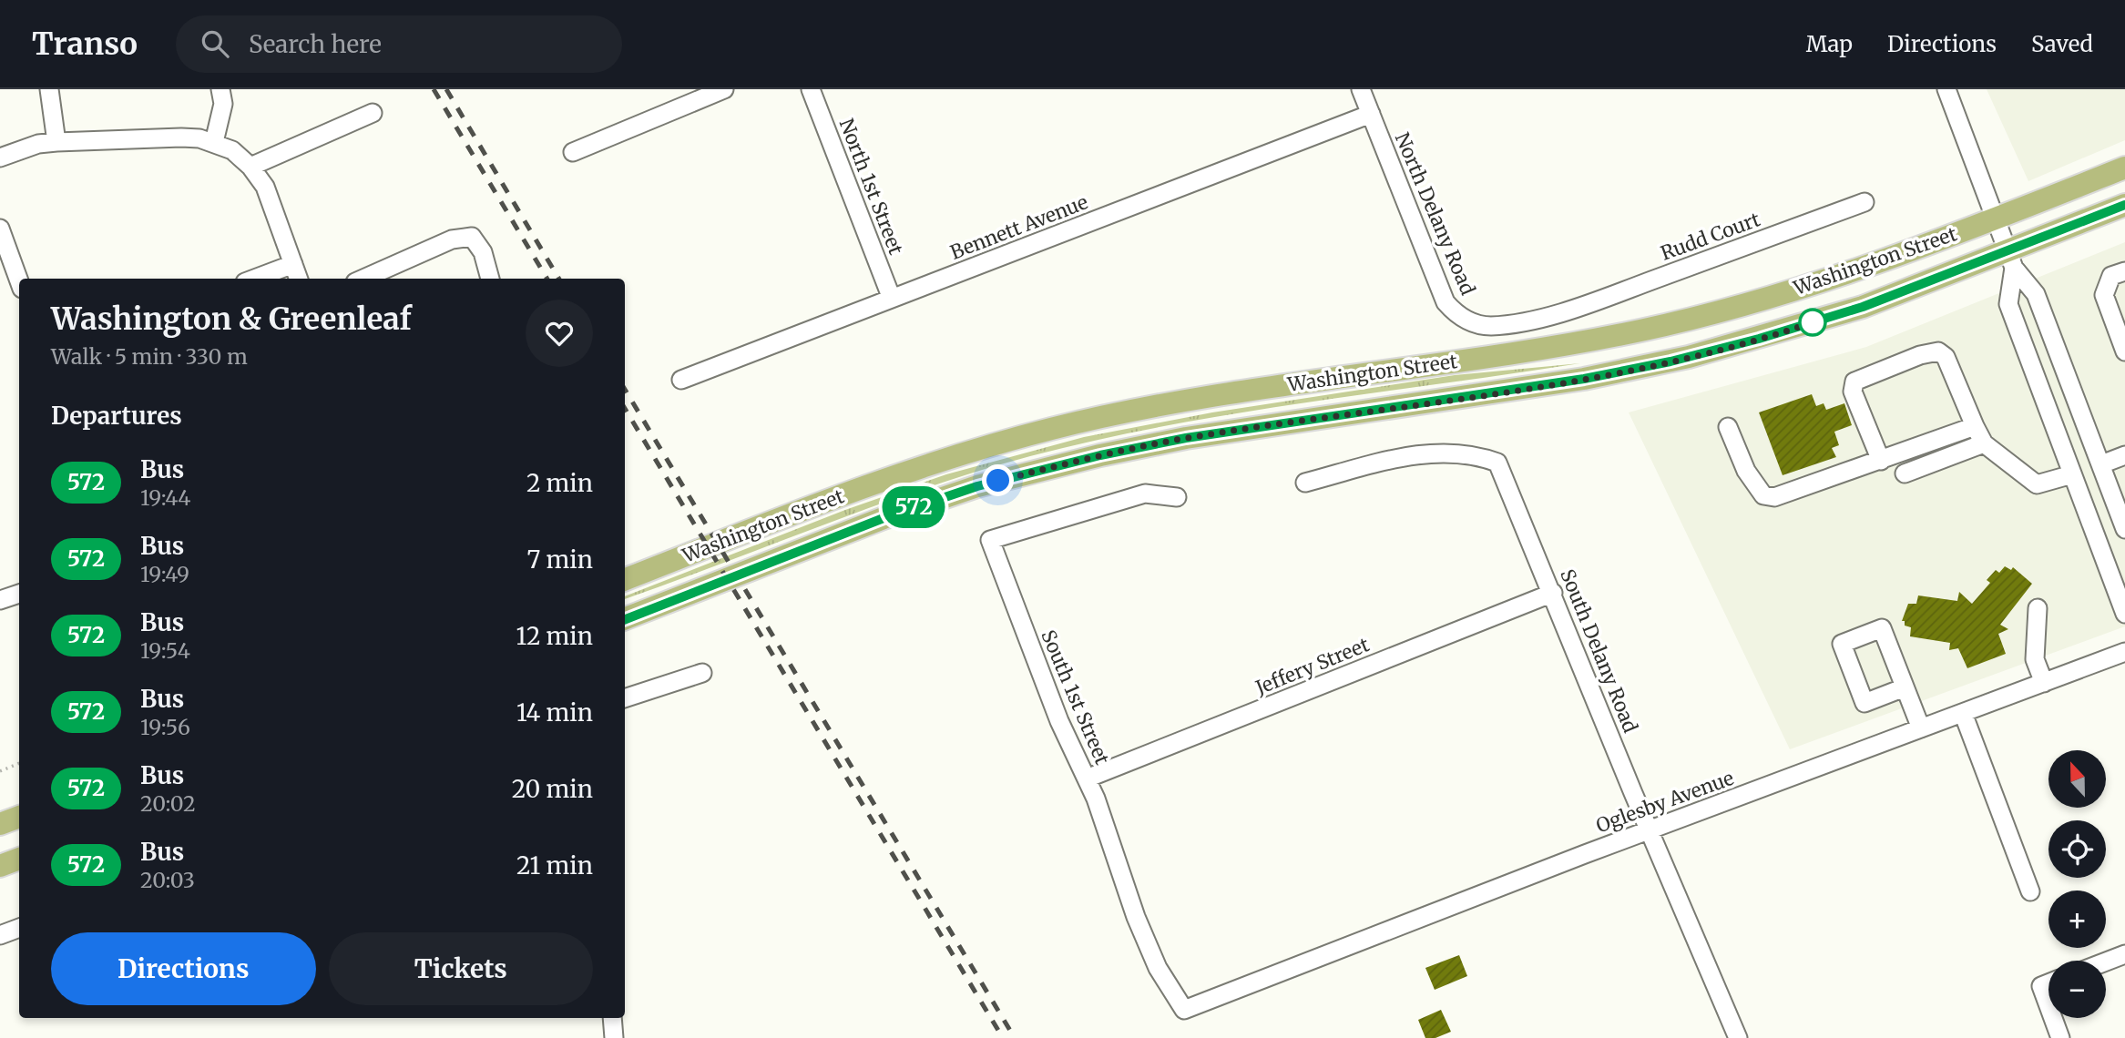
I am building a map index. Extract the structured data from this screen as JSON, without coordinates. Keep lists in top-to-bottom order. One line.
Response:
{"streets":{"main road":["Washington Street"],"street":["North 1st Street","North Delany Road","Bennett Avenue","Rudd Court","South Delany Road","Jeffery Street","South 1st Street","Oglesby Avenue"]},"crossings":[["North 1st Street","Bennett Avenue"],["North Delany Road","Bennett Avenue"],["North Delany Road","Rudd Court"],["South Delany Road","Jeffery Street"],["South Delany Road","Oglesby Avenue"],["Jeffery Street","South 1st Street"],["South 1st Street","Oglesby Avenue"]],"lines":["bus line 572"],"north":"top","page":{"header":"Transo","search":"Search here","nav":["Map","Directions","Saved"],"on_map":"572","heading":[["Washington & Greenleaf","Walk · 5 min · 330 m"],"Departures"],"list":[{"mark":"572","name":"Bus","note":"19:44","value":"2 min"},{"mark":"572","name":"Bus","note":"19:49","value":"7 min"},{"mark":"572","name":"Bus","note":"19:54","value":"12 min"},{"mark":"572","name":"Bus","note":"19:56","value":"14 min"},{"mark":"572","name":"Bus","note":"20:02","value":"20 min"},{"mark":"572","name":"Bus","note":"20:03","value":"21 min"}],"map_buttons":["+","−"],"buttons":["Directions","Tickets"]}}
